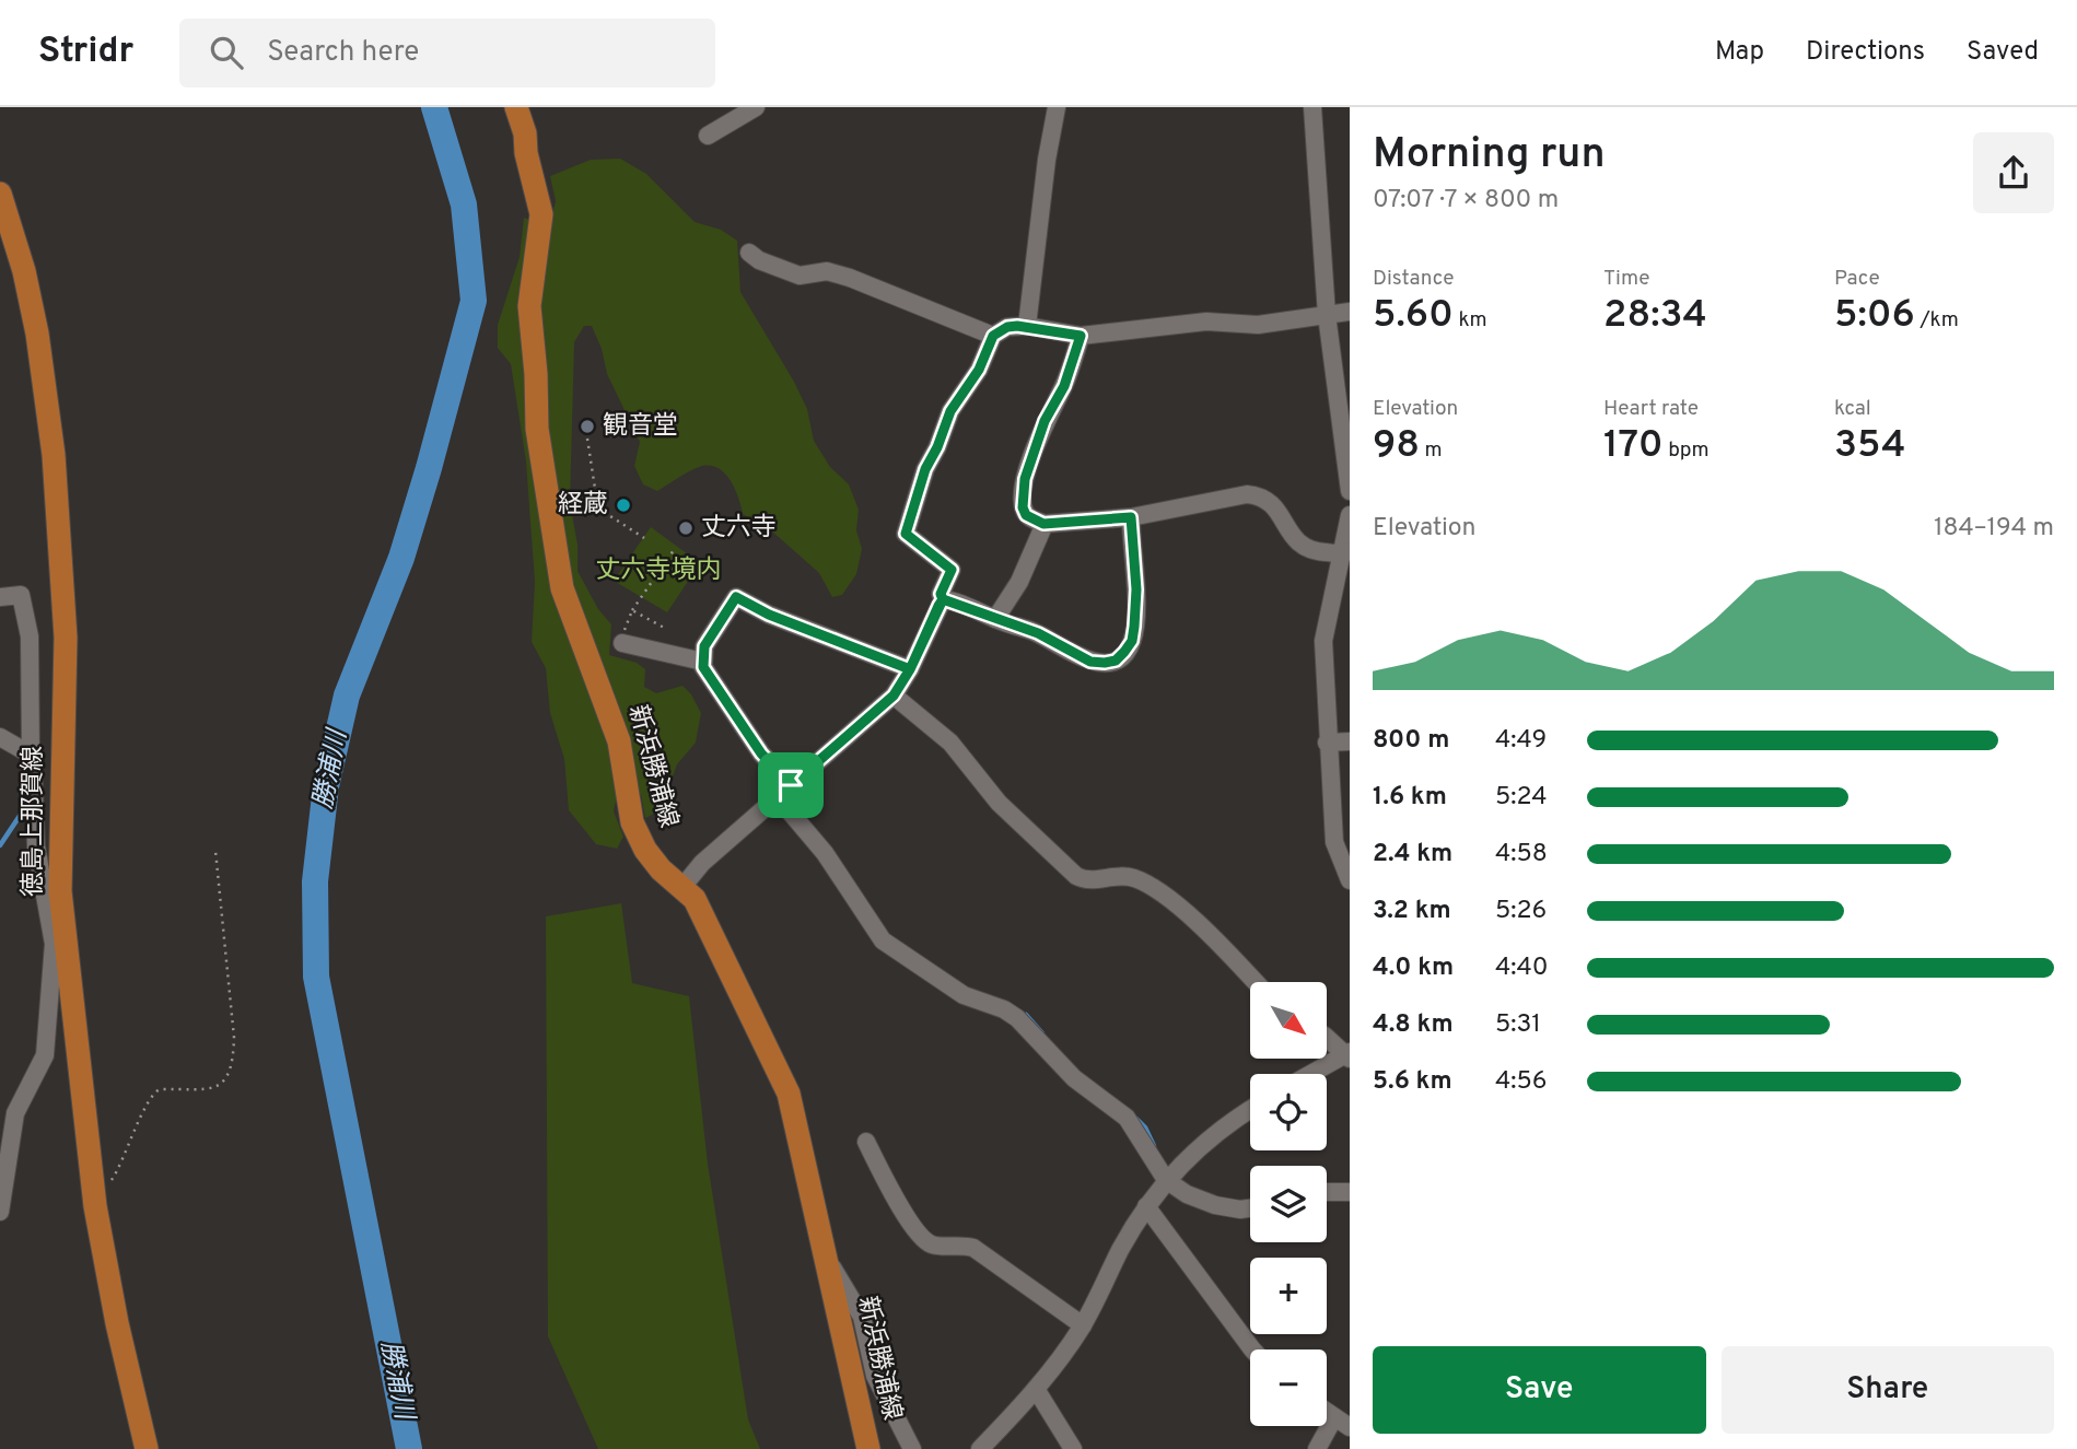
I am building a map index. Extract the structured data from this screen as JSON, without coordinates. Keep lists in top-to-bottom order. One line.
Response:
{"streets":{"main road":["新浜勝浦線","徳島上那賀線"]},"water":["勝浦川"],"parks":["丈六寺境内"],"places":["観音堂","経蔵","丈六寺"],"north":"bottom right","page":{"header":"Stridr","search":"Search here","nav":["Map","Directions","Saved"],"heading":["Morning run","07:07 · 7 × 800 m"],"stats":[["Distance","5.60 km"],["Time","28:34"],["Pace","5:06 /km"],["Elevation","98 m"],["Heart rate","170 bpm"],["kcal","354"]],"chart":["Elevation","184–194 m"],"list":[{"name":"800 m","note":"4:49"},{"name":"1.6 km","note":"5:24"},{"name":"2.4 km","note":"4:58"},{"name":"3.2 km","note":"5:26"},{"name":"4.0 km","note":"4:40"},{"name":"4.8 km","note":"5:31"},{"name":"5.6 km","note":"4:56"}],"map_buttons":["+","−"],"buttons":["Save","Share"]}}
